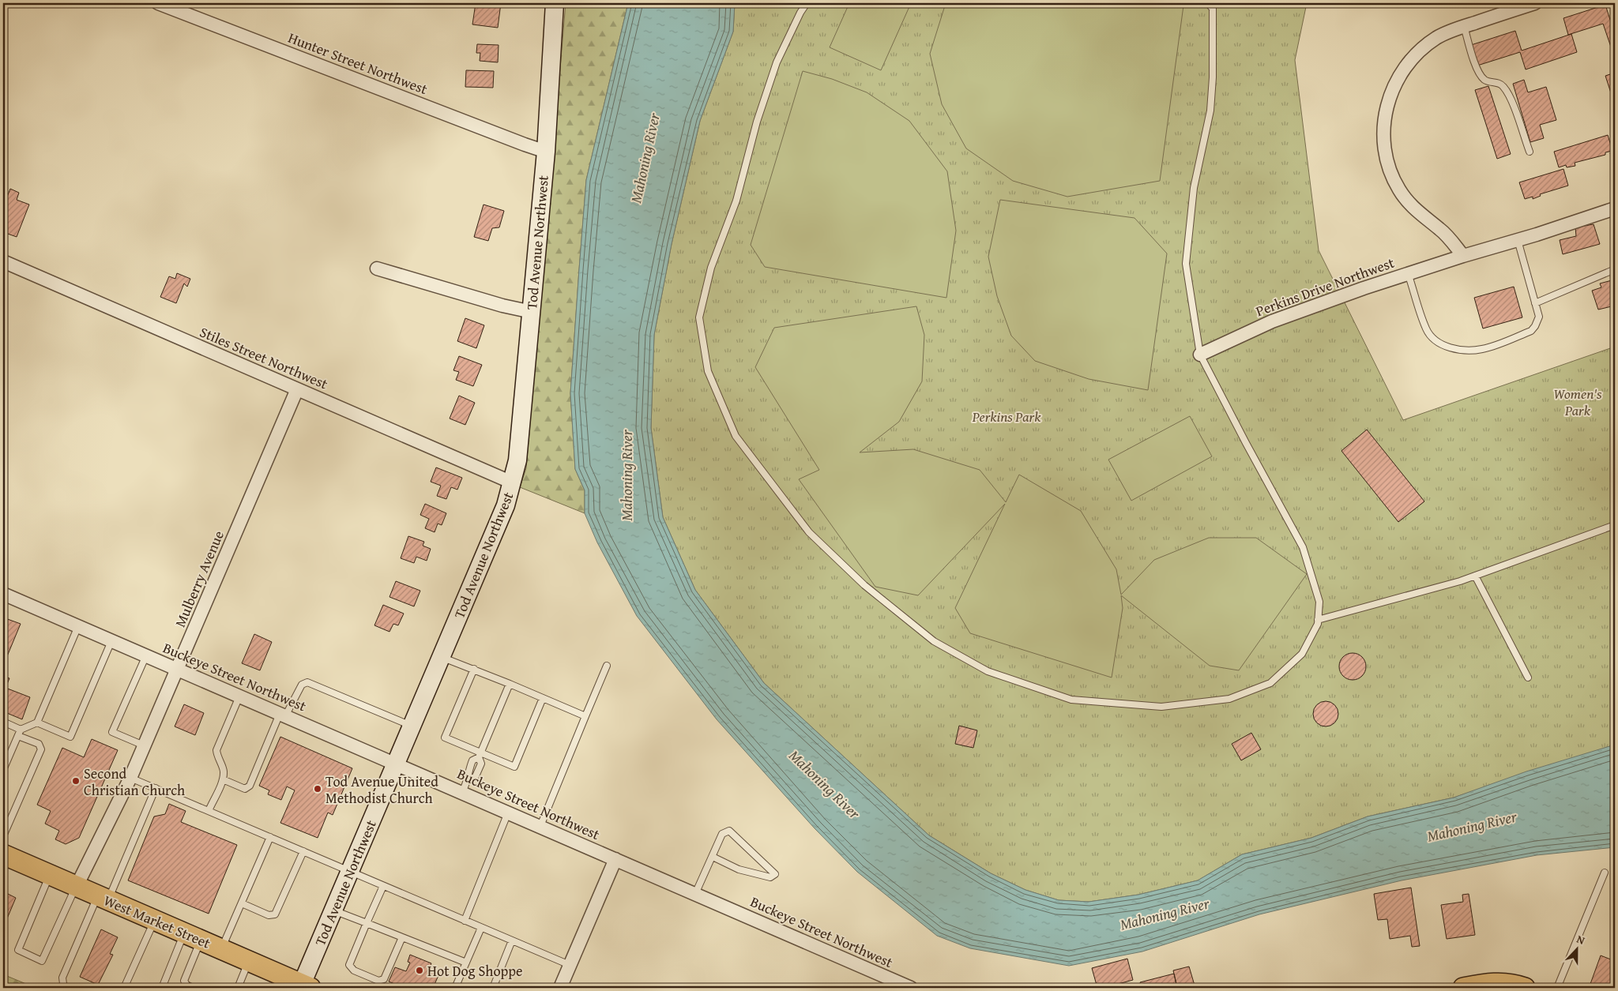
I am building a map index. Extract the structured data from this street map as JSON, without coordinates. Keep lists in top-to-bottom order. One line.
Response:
{"streets":{"main road":["Tod Avenue Northwest","West Market Street"],"street":["Hunter Street Northwest","Perkins Drive Northwest","Stiles Street Northwest","Mulberry Avenue","Buckeye Street Northwest"]},"crossings":[["Hunter Street Northwest","Tod Avenue Northwest"],["Tod Avenue Northwest","Stiles Street Northwest"],["Tod Avenue Northwest","Buckeye Street Northwest"],["Tod Avenue Northwest","West Market Street"],["Stiles Street Northwest","Mulberry Avenue"],["Mulberry Avenue","Buckeye Street Northwest"],["Mulberry Avenue","West Market Street"]],"water":["Mahoning River"],"parks":["Women's Park","Perkins Park"],"places":["Second Christian Church","Tod Avenue United Methodist Church","Hot Dog Shoppe"],"north":"top"}
